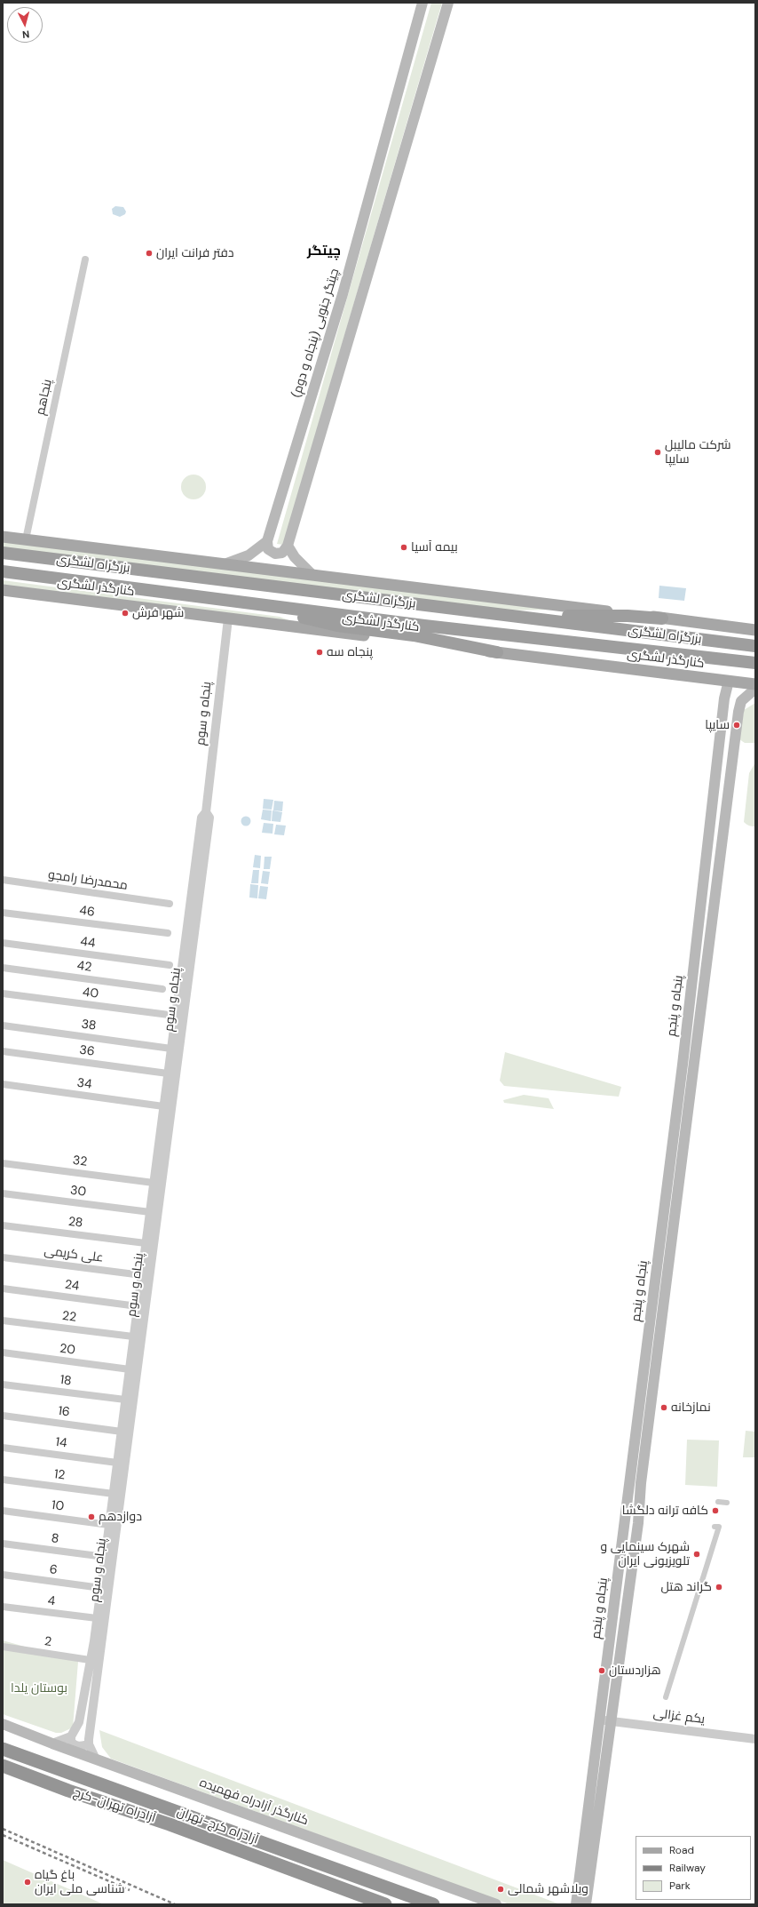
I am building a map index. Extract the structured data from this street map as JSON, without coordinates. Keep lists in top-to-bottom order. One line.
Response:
{"streets":{"highway":["بزرگراه لشگری","آزادراه تهران-کرج","آزادراه کرج-تهران"],"main road":["چیتگر جنوبی (پنجاه و دوم)","کنارگذر لشگری","پنجاه و پنجم","کنارگذر آزادراه فهمیده"],"street":["پنجاهم","پنجاه و سوم","محمدرضا رامجو","46","44","42","40","38","36","34","32","30","28","علی کریمی","24","22","20","18","16","14","12","10","8","6","4","2","یکم غزالی"]},"crossings":[["کنارگذر لشگری","پنجاه و سوم"],["کنارگذر لشگری","پنجاه و پنجم"],["پنجاه و سوم","40"],["پنجاه و سوم","38"],["پنجاه و سوم","36"],["پنجاه و سوم","34"],["پنجاه و سوم","32"],["پنجاه و سوم","30"],["پنجاه و سوم","28"],["پنجاه و سوم","علی کریمی"],["پنجاه و سوم","24"],["پنجاه و سوم","22"],["پنجاه و سوم","20"],["پنجاه و سوم","18"],["پنجاه و سوم","16"],["پنجاه و سوم","14"],["پنجاه و سوم","12"],["پنجاه و سوم","10"],["پنجاه و سوم","8"],["پنجاه و سوم","6"],["پنجاه و سوم","4"],["پنجاه و سوم","2"],["پنجاه و پنجم","یکم غزالی"]],"districts":["چیتگر"],"parks":["بوستان یلدا"],"places":["دفتر فرانت ایران","شرکت مالیبل سایپا","بیمه آسیا","شهر فرش","پنجاه سه","سایپا","نمازخانه","کافه ترانه دلگشا","دوازدهم","شهرک سینمایی و تلویزیونی ایران","گراند هتل","هزاردستان","باغ گیاه‌ شناسی ملی ایران","ویلاشهر شمالی"],"legend":["Road","Railway","Park"],"north":"bottom"}
